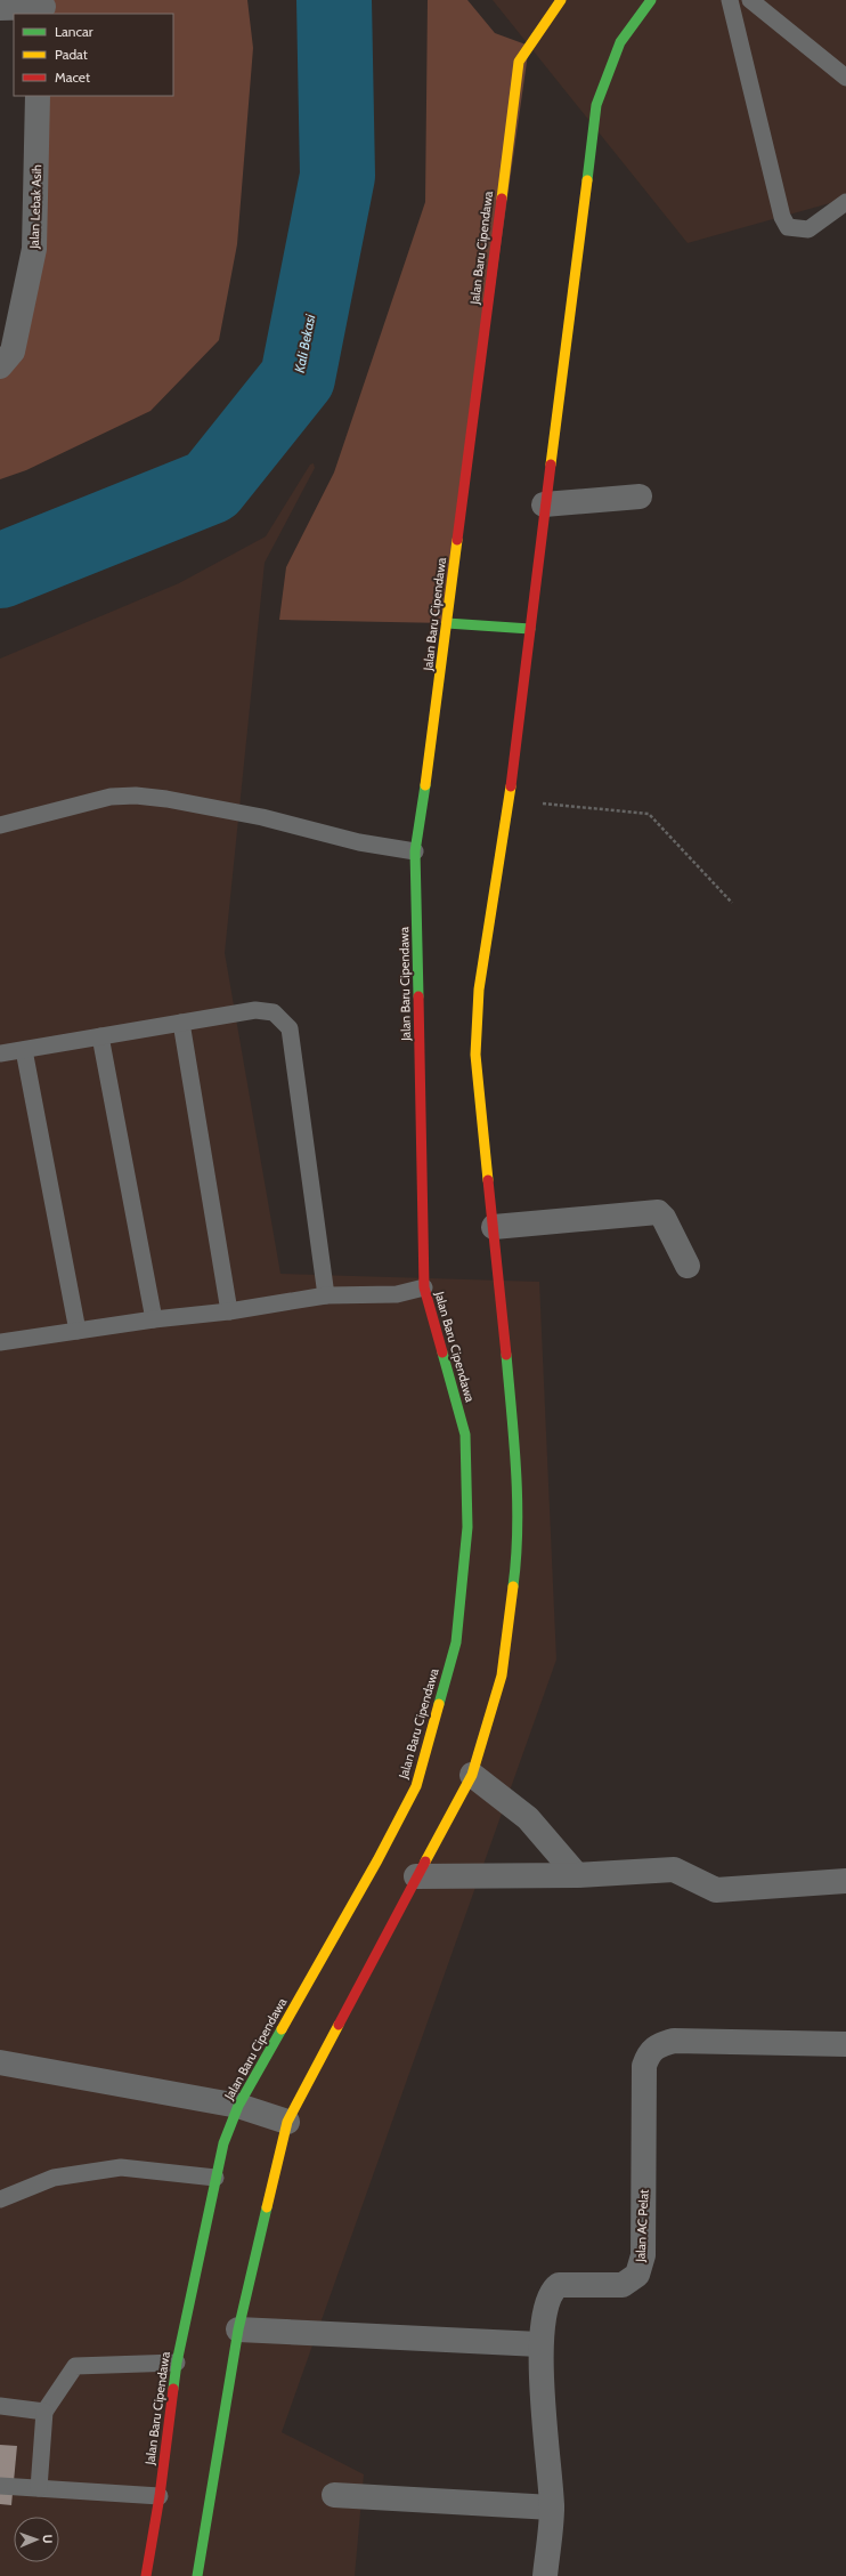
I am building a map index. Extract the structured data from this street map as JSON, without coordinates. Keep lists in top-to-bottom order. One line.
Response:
{"streets":{"main road":["Jalan Baru Cipendawa"],"street":["Jalan Lebak Asih","Jalan AC Pelat"]},"water":["Kali Bekasi"],"legend":["Lancar","Padat","Macet"],"north":"right"}
